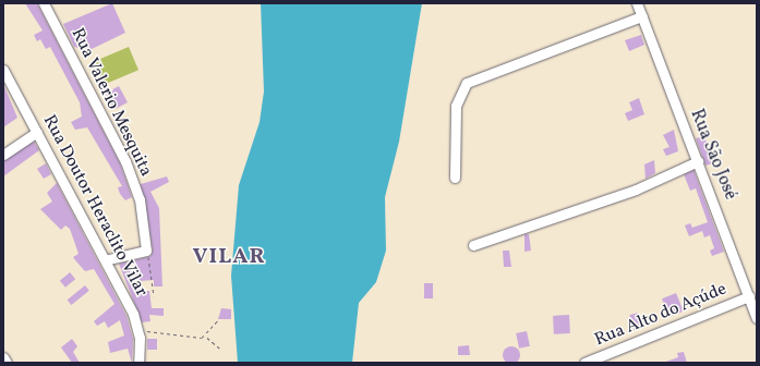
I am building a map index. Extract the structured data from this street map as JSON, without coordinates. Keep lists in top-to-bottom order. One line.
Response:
{"streets":{"street":["Rua Valerio Mesquita","Rua São José","Rua Doutor Heraclito Vilar","Rua Alto do Açúde"]},"crossings":[["Rua São José","Rua Alto do Açúde"]],"districts":["VILAR"]}
